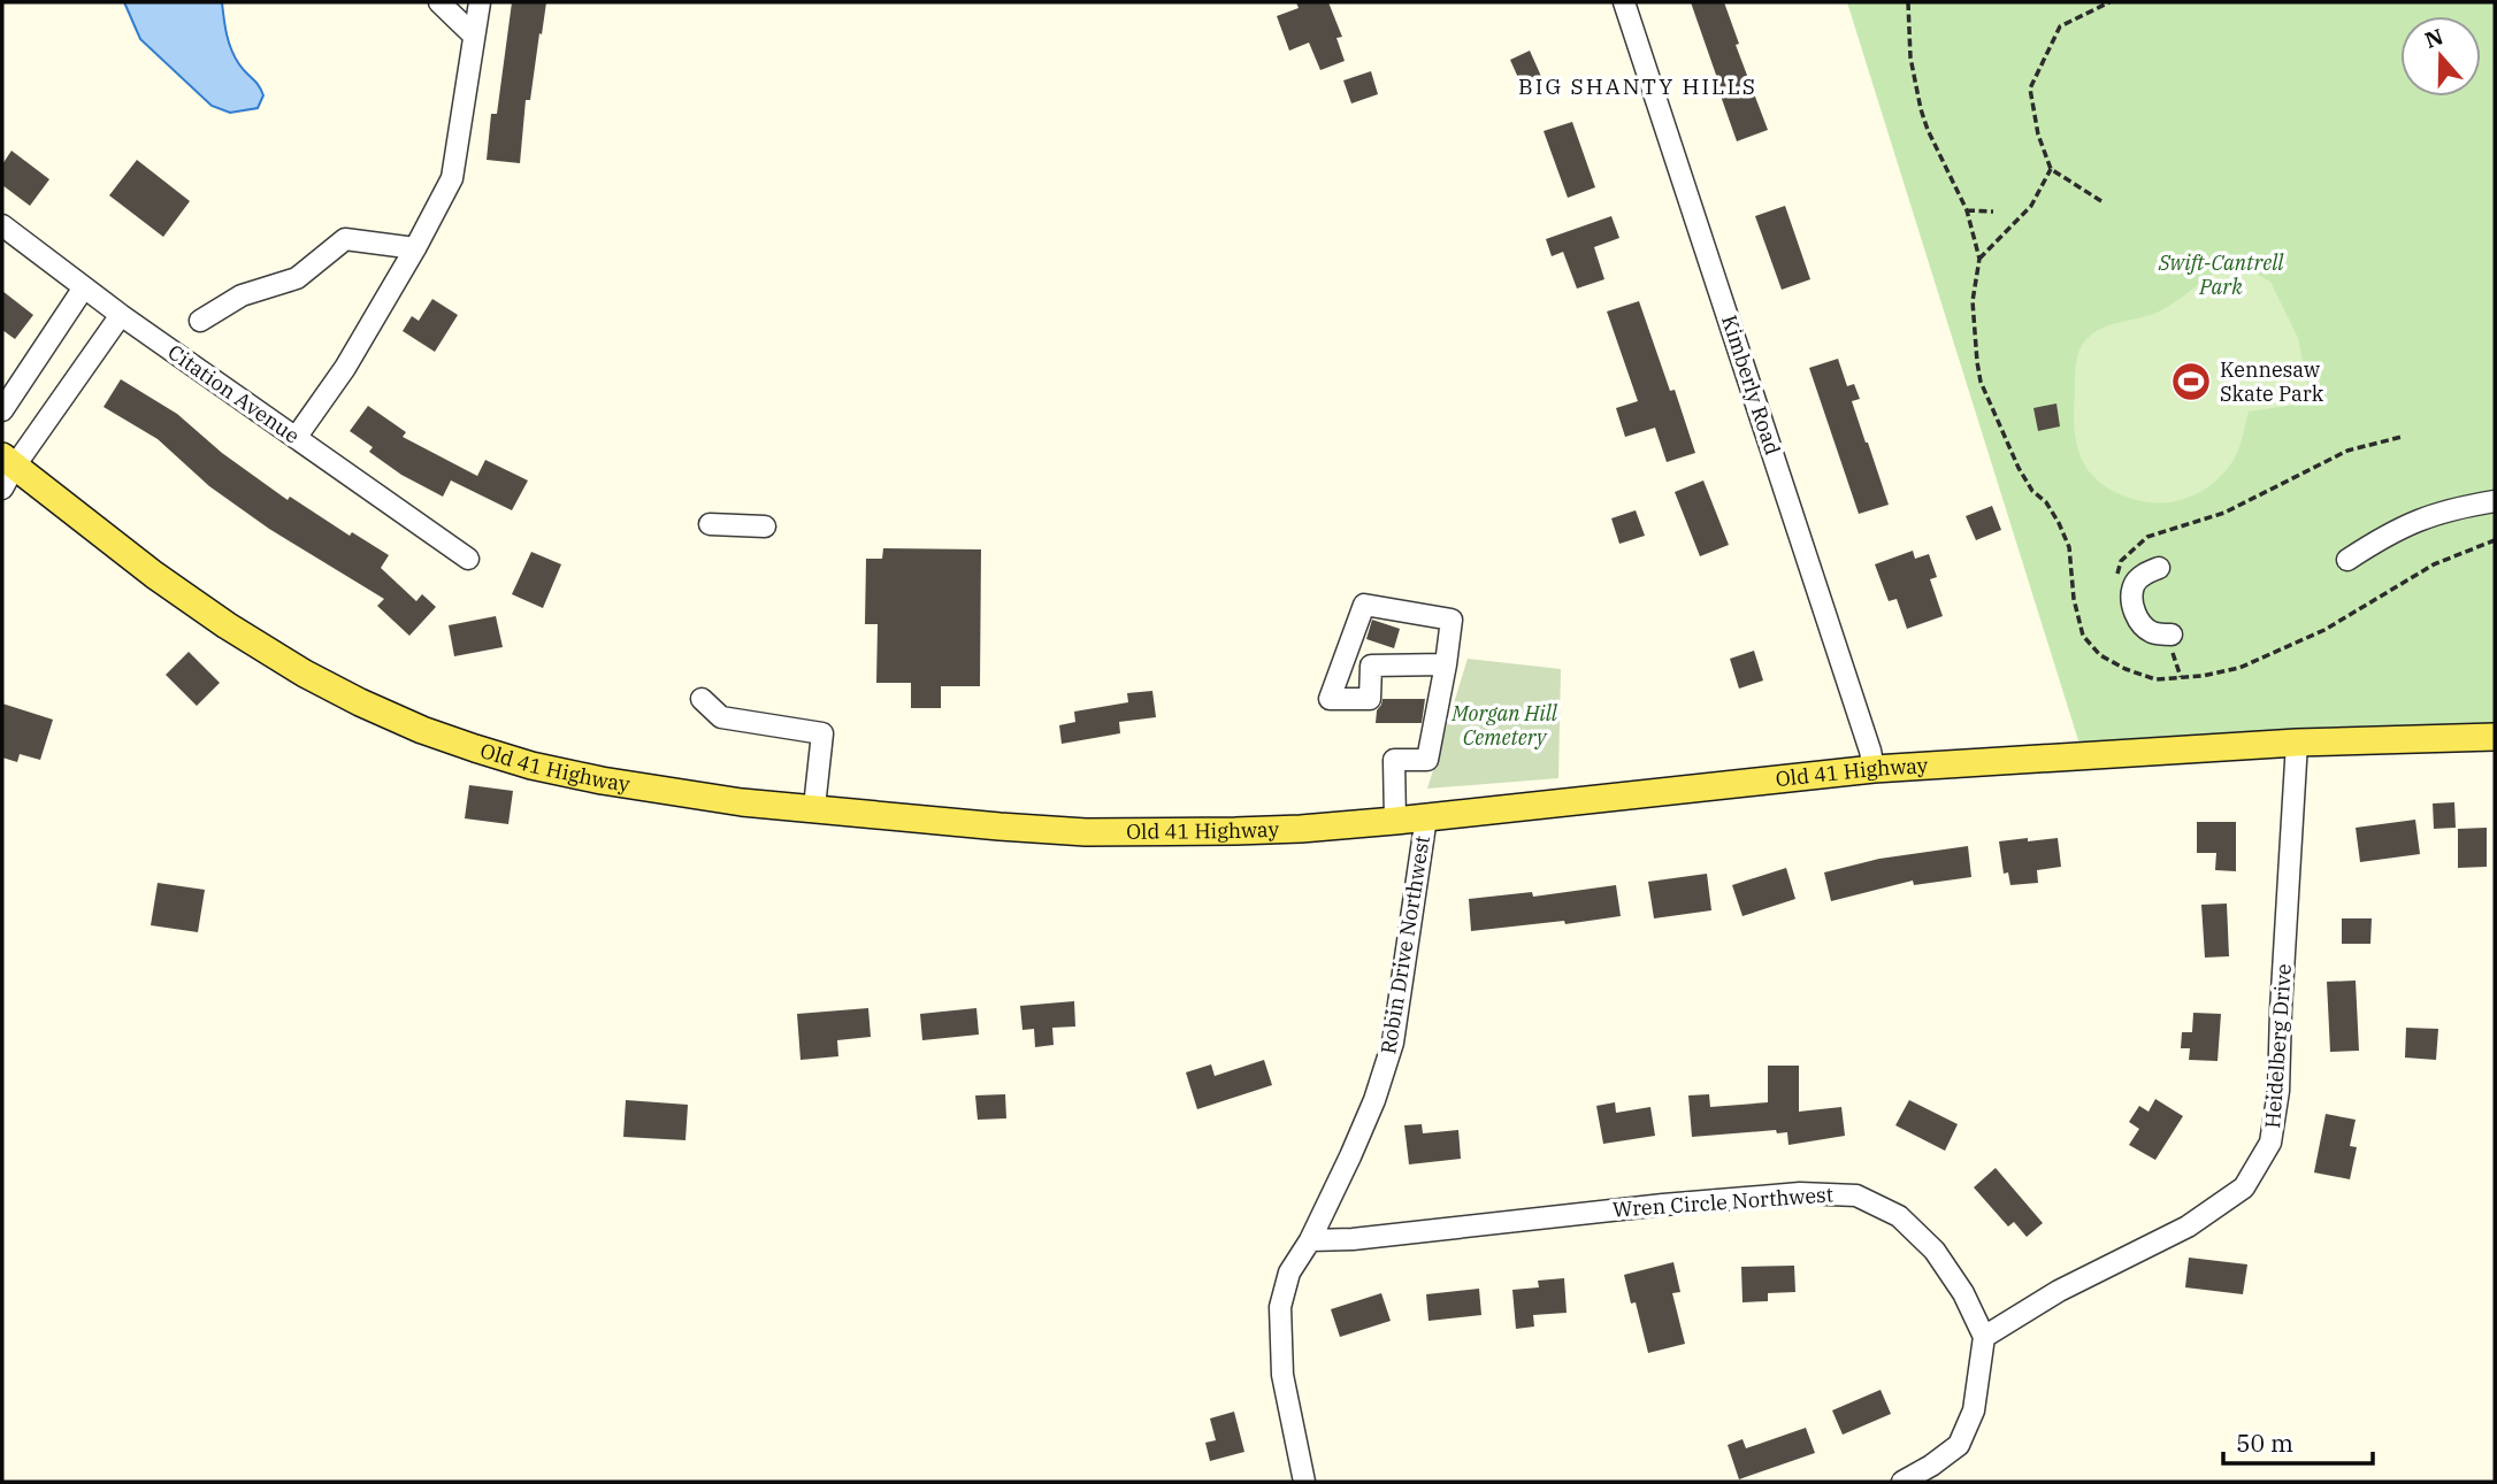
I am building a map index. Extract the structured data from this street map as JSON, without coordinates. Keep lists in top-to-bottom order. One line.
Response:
{"streets":{"main road":["Old 41 Highway"],"street":["Kimberly Road","Citation Avenue","Robin Drive Northwest","Heidelberg Drive","Wren Circle Northwest"]},"crossings":[["Kimberly Road","Old 41 Highway"],["Old 41 Highway","Robin Drive Northwest"],["Old 41 Highway","Heidelberg Drive"],["Robin Drive Northwest","Wren Circle Northwest"],["Heidelberg Drive","Wren Circle Northwest"]],"districts":["BIG SHANTY HILLS"],"parks":["Swift-Cantrell Park","Morgan Hill Cemetery"],"places":{"sports":["Kennesaw Skate Park"]},"scale_bar":"50 m","north":"top"}
